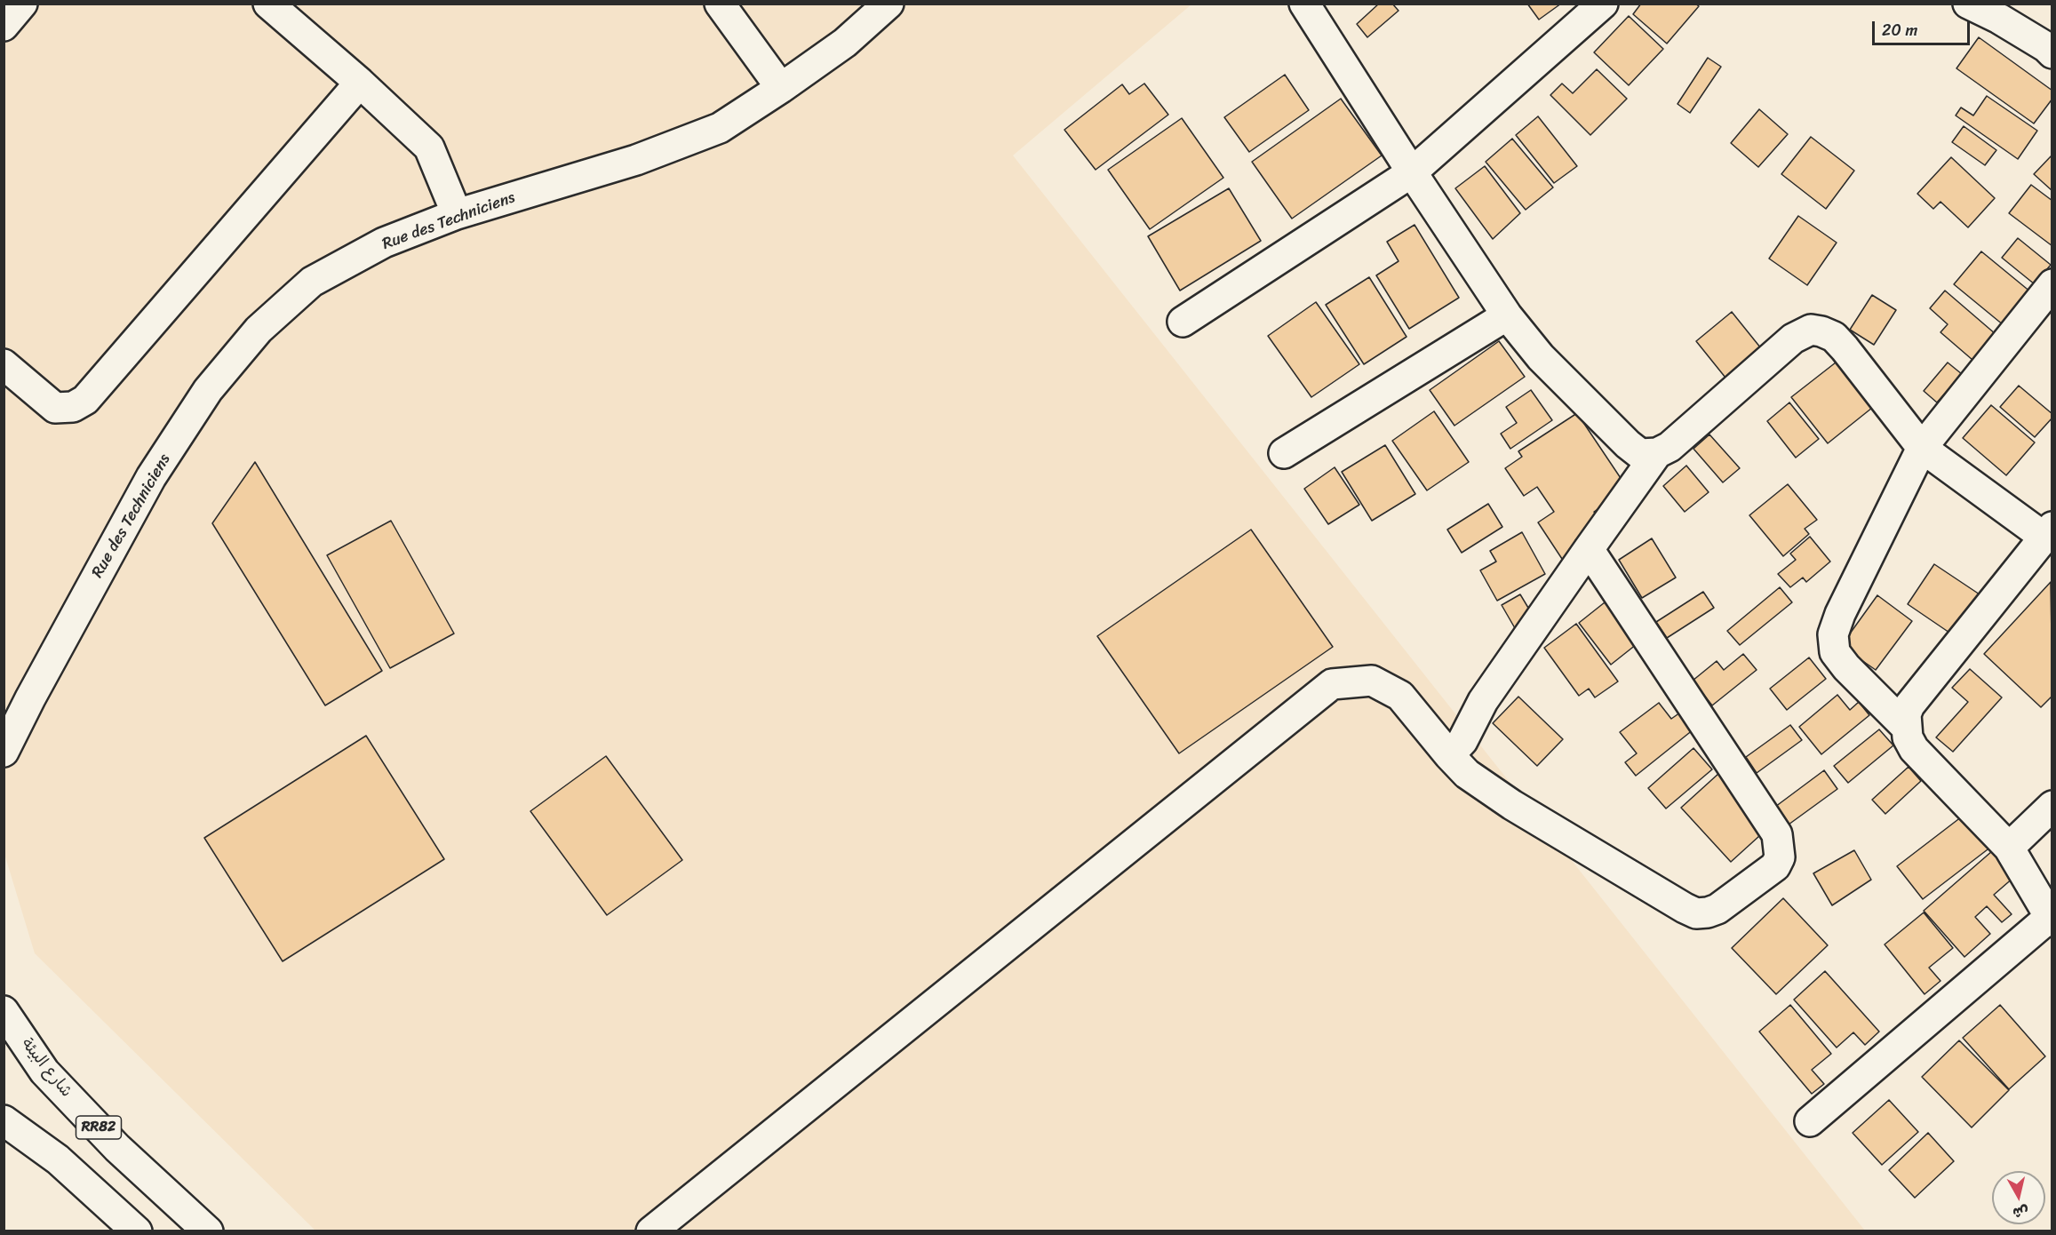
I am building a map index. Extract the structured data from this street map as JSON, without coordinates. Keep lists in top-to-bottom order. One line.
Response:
{"streets":{"main road":["Rue des Techniciens","شارع البيئة","RR82"]},"scale_bar":"20 m","north":"bottom"}
